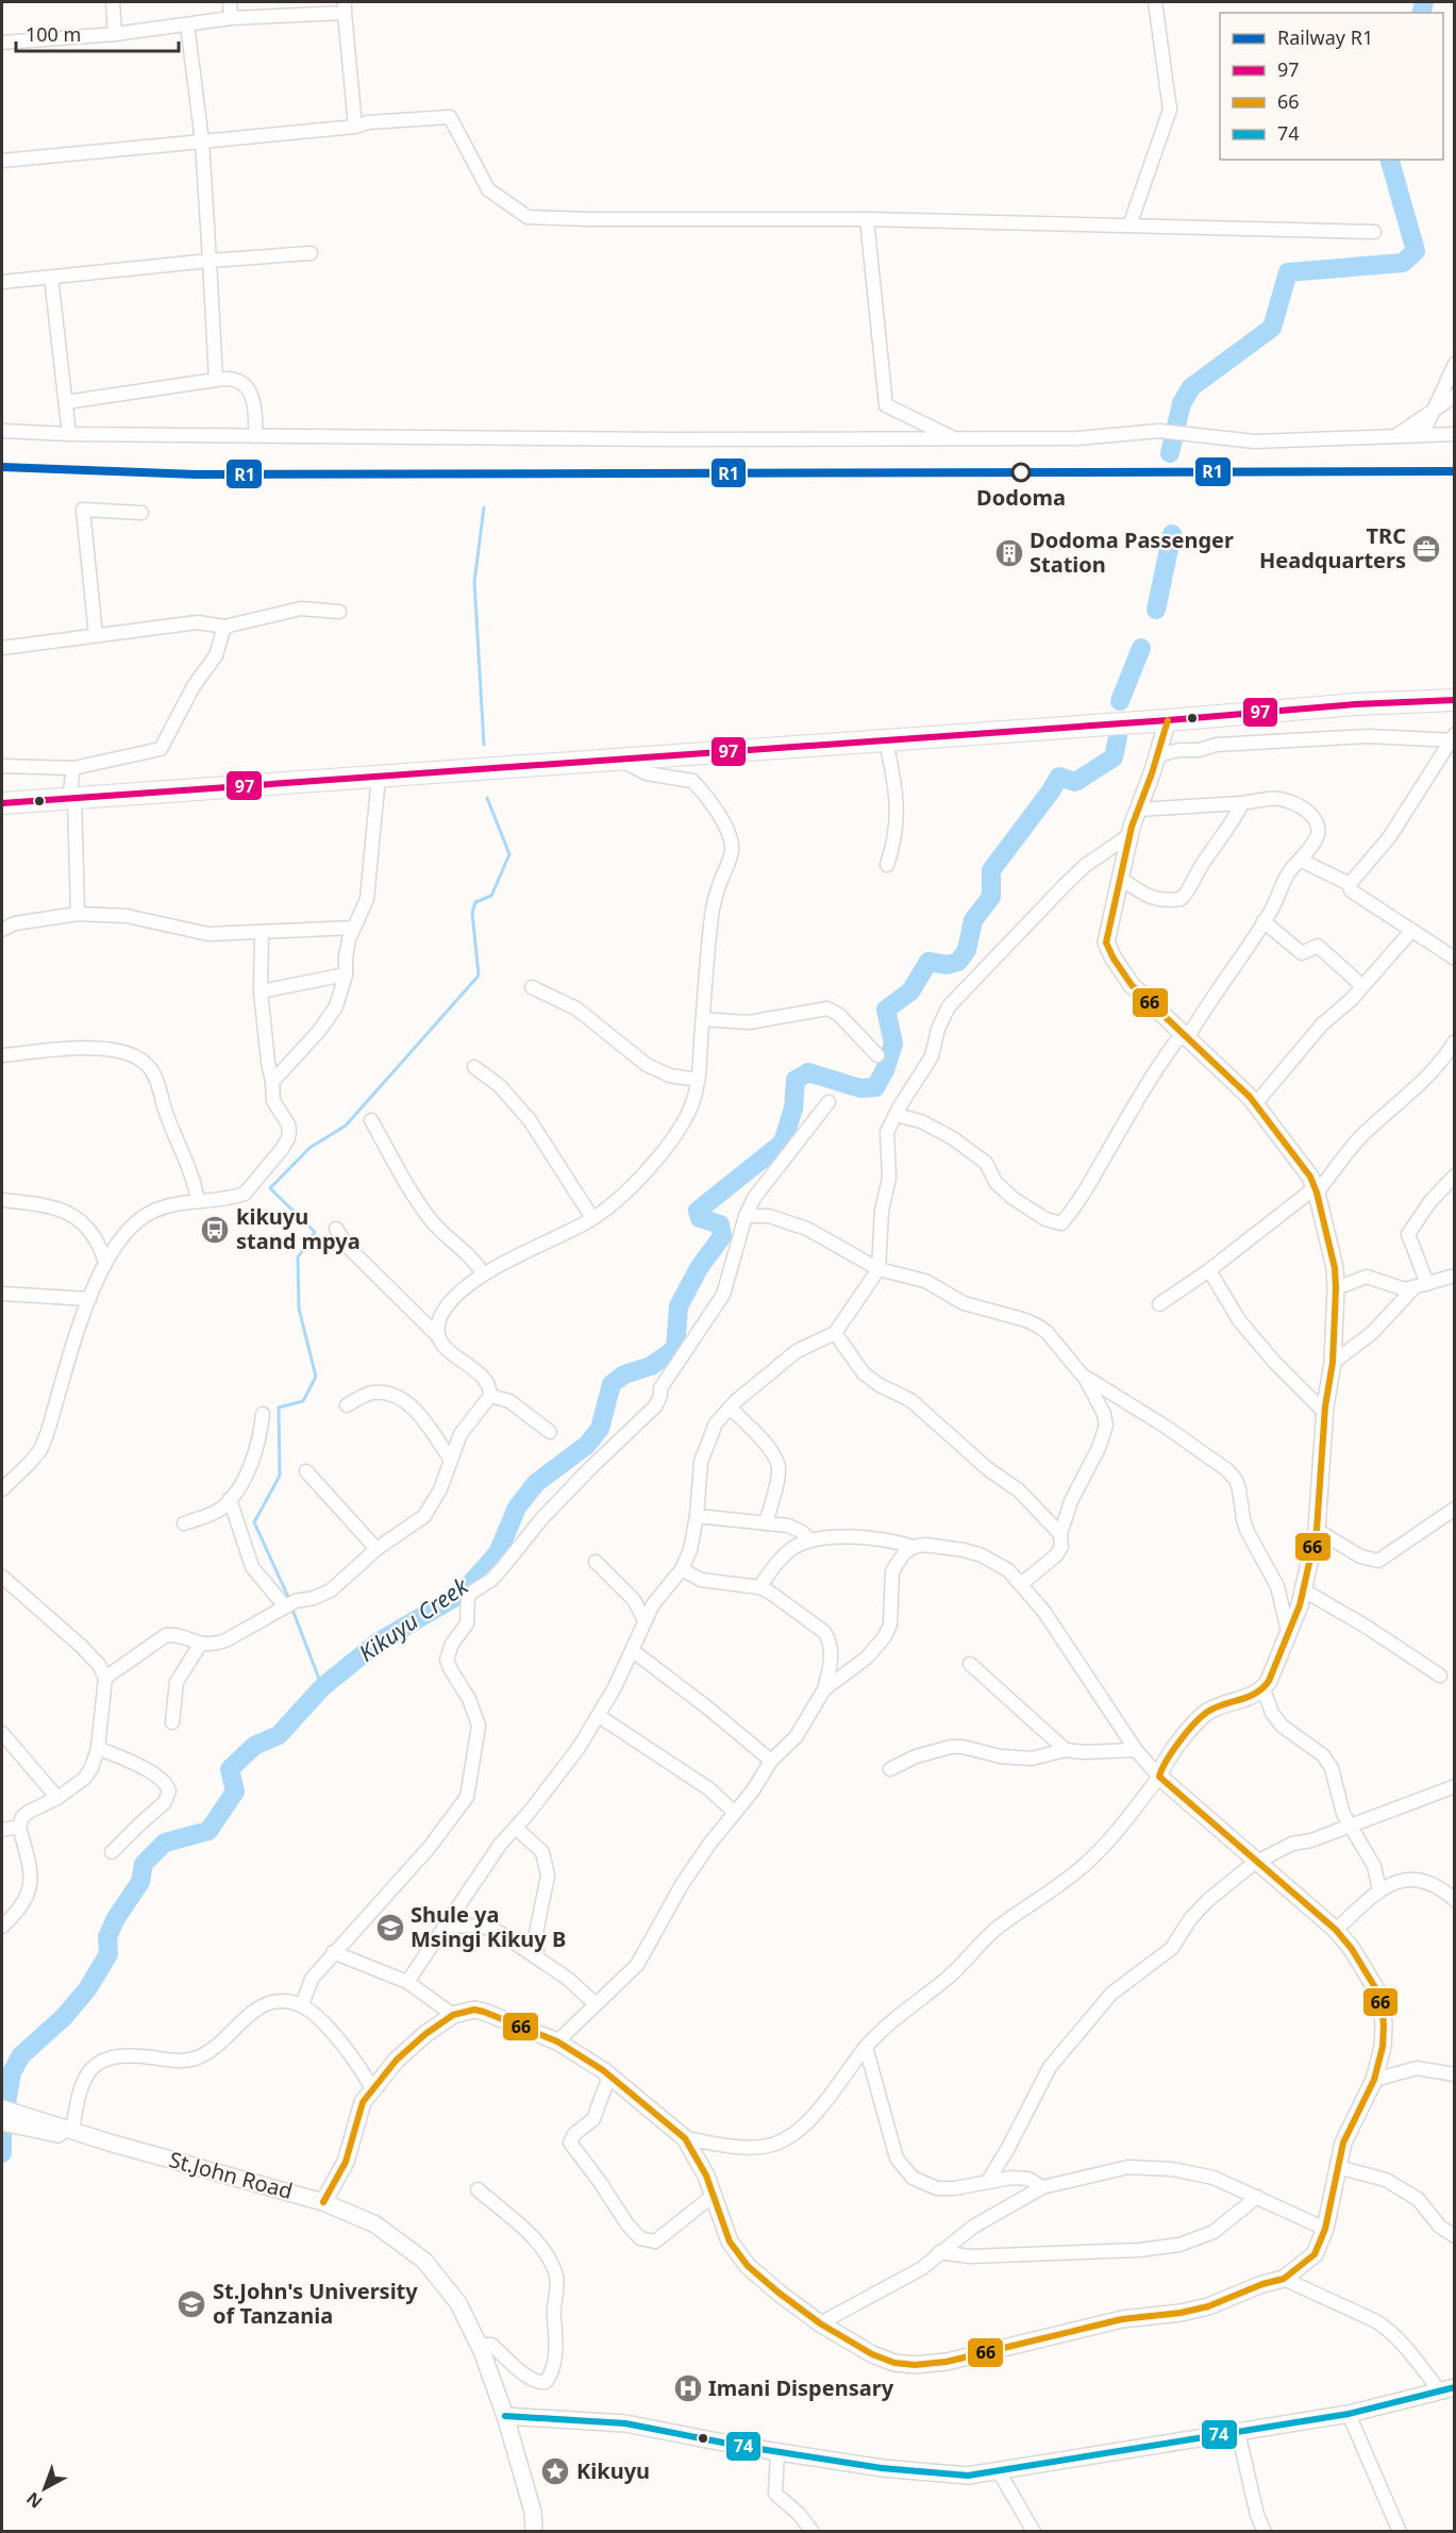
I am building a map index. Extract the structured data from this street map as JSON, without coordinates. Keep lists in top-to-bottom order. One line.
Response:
{"streets":{"street":["St.John Road"]},"water":["Kikuyu Creek"],"places":{"other":["Dodoma"],"office":["TRC Headquarters"],"building":["Dodoma Passenger Station"],"bus stop":["kikuyu stand mpya"],"school or university":["Shule ya Msingi Kikuy B","St.John's University of Tanzania"],"hospital":["Imani Dispensary"],"place":["Kikuyu"]},"lines":["rail line R1","transit line 97","transit line 66","transit line 74"],"legend":["Railway R1","97","66","74"],"scale_bar":"100 m","north":"bottom left"}
